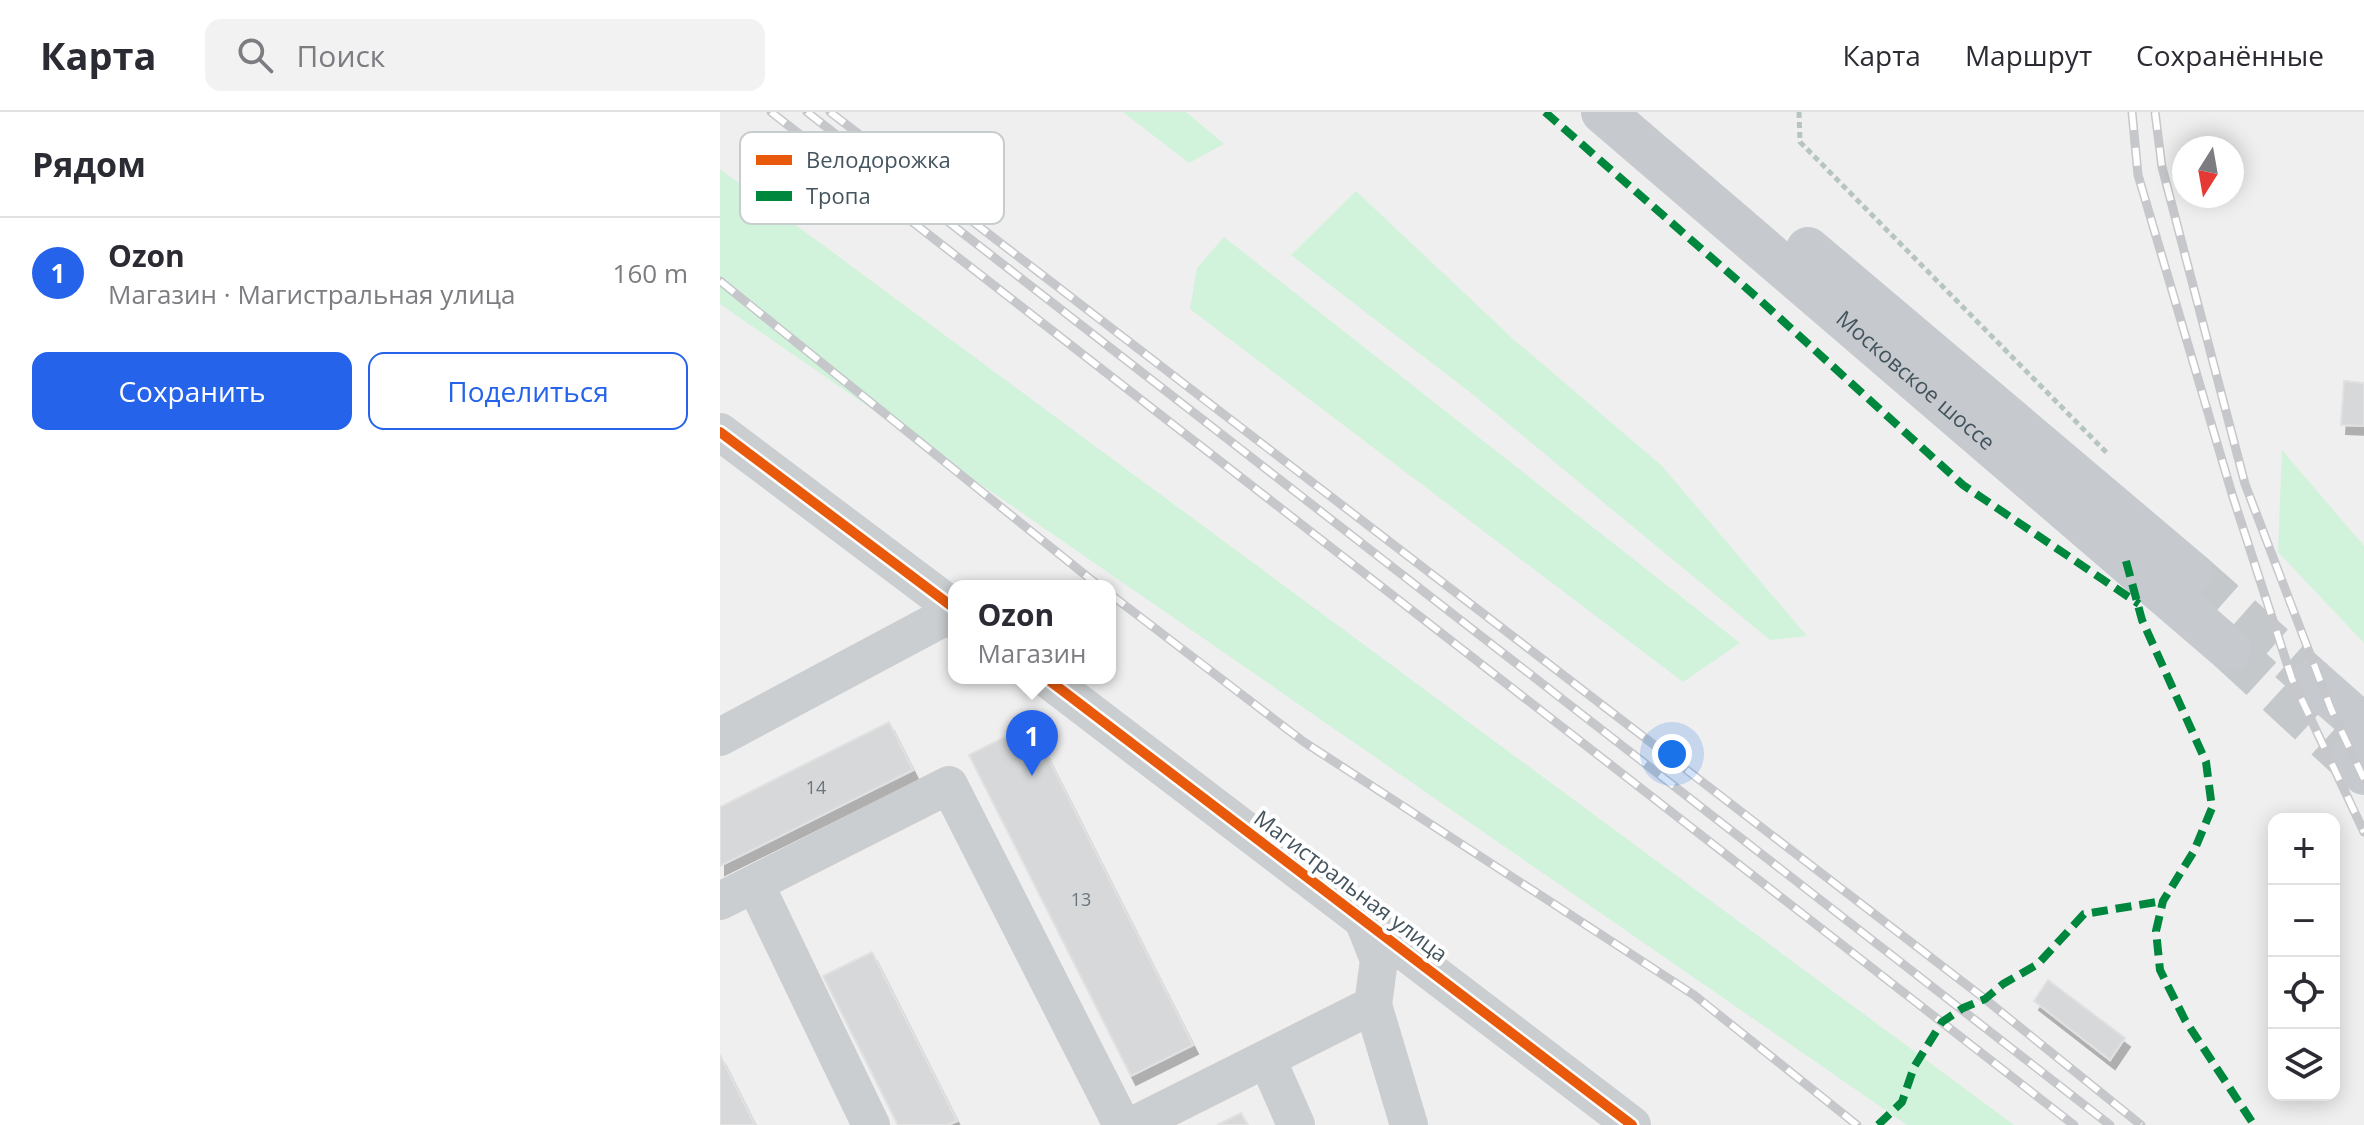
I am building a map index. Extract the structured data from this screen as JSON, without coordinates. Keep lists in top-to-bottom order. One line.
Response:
{"streets":{"main road":["Московское шоссе"],"street":["Магистральная улица"]},"house_numbers":["14","13"],"legend":["Велодорожка","Тропа"],"north":"bottom","page":{"header":"Карта","search":"Поиск","nav":["Карта","Маршрут","Сохранённые"],"heading":"Рядом","list":[{"mark":"1","name":"Ozon","note":"Магазин · Магистральная улица","value":"160 m"}],"buttons":["Сохранить","Поделиться"],"popup":["Ozon","Магазин"],"pins":"1","map_buttons":["+","−"]}}
